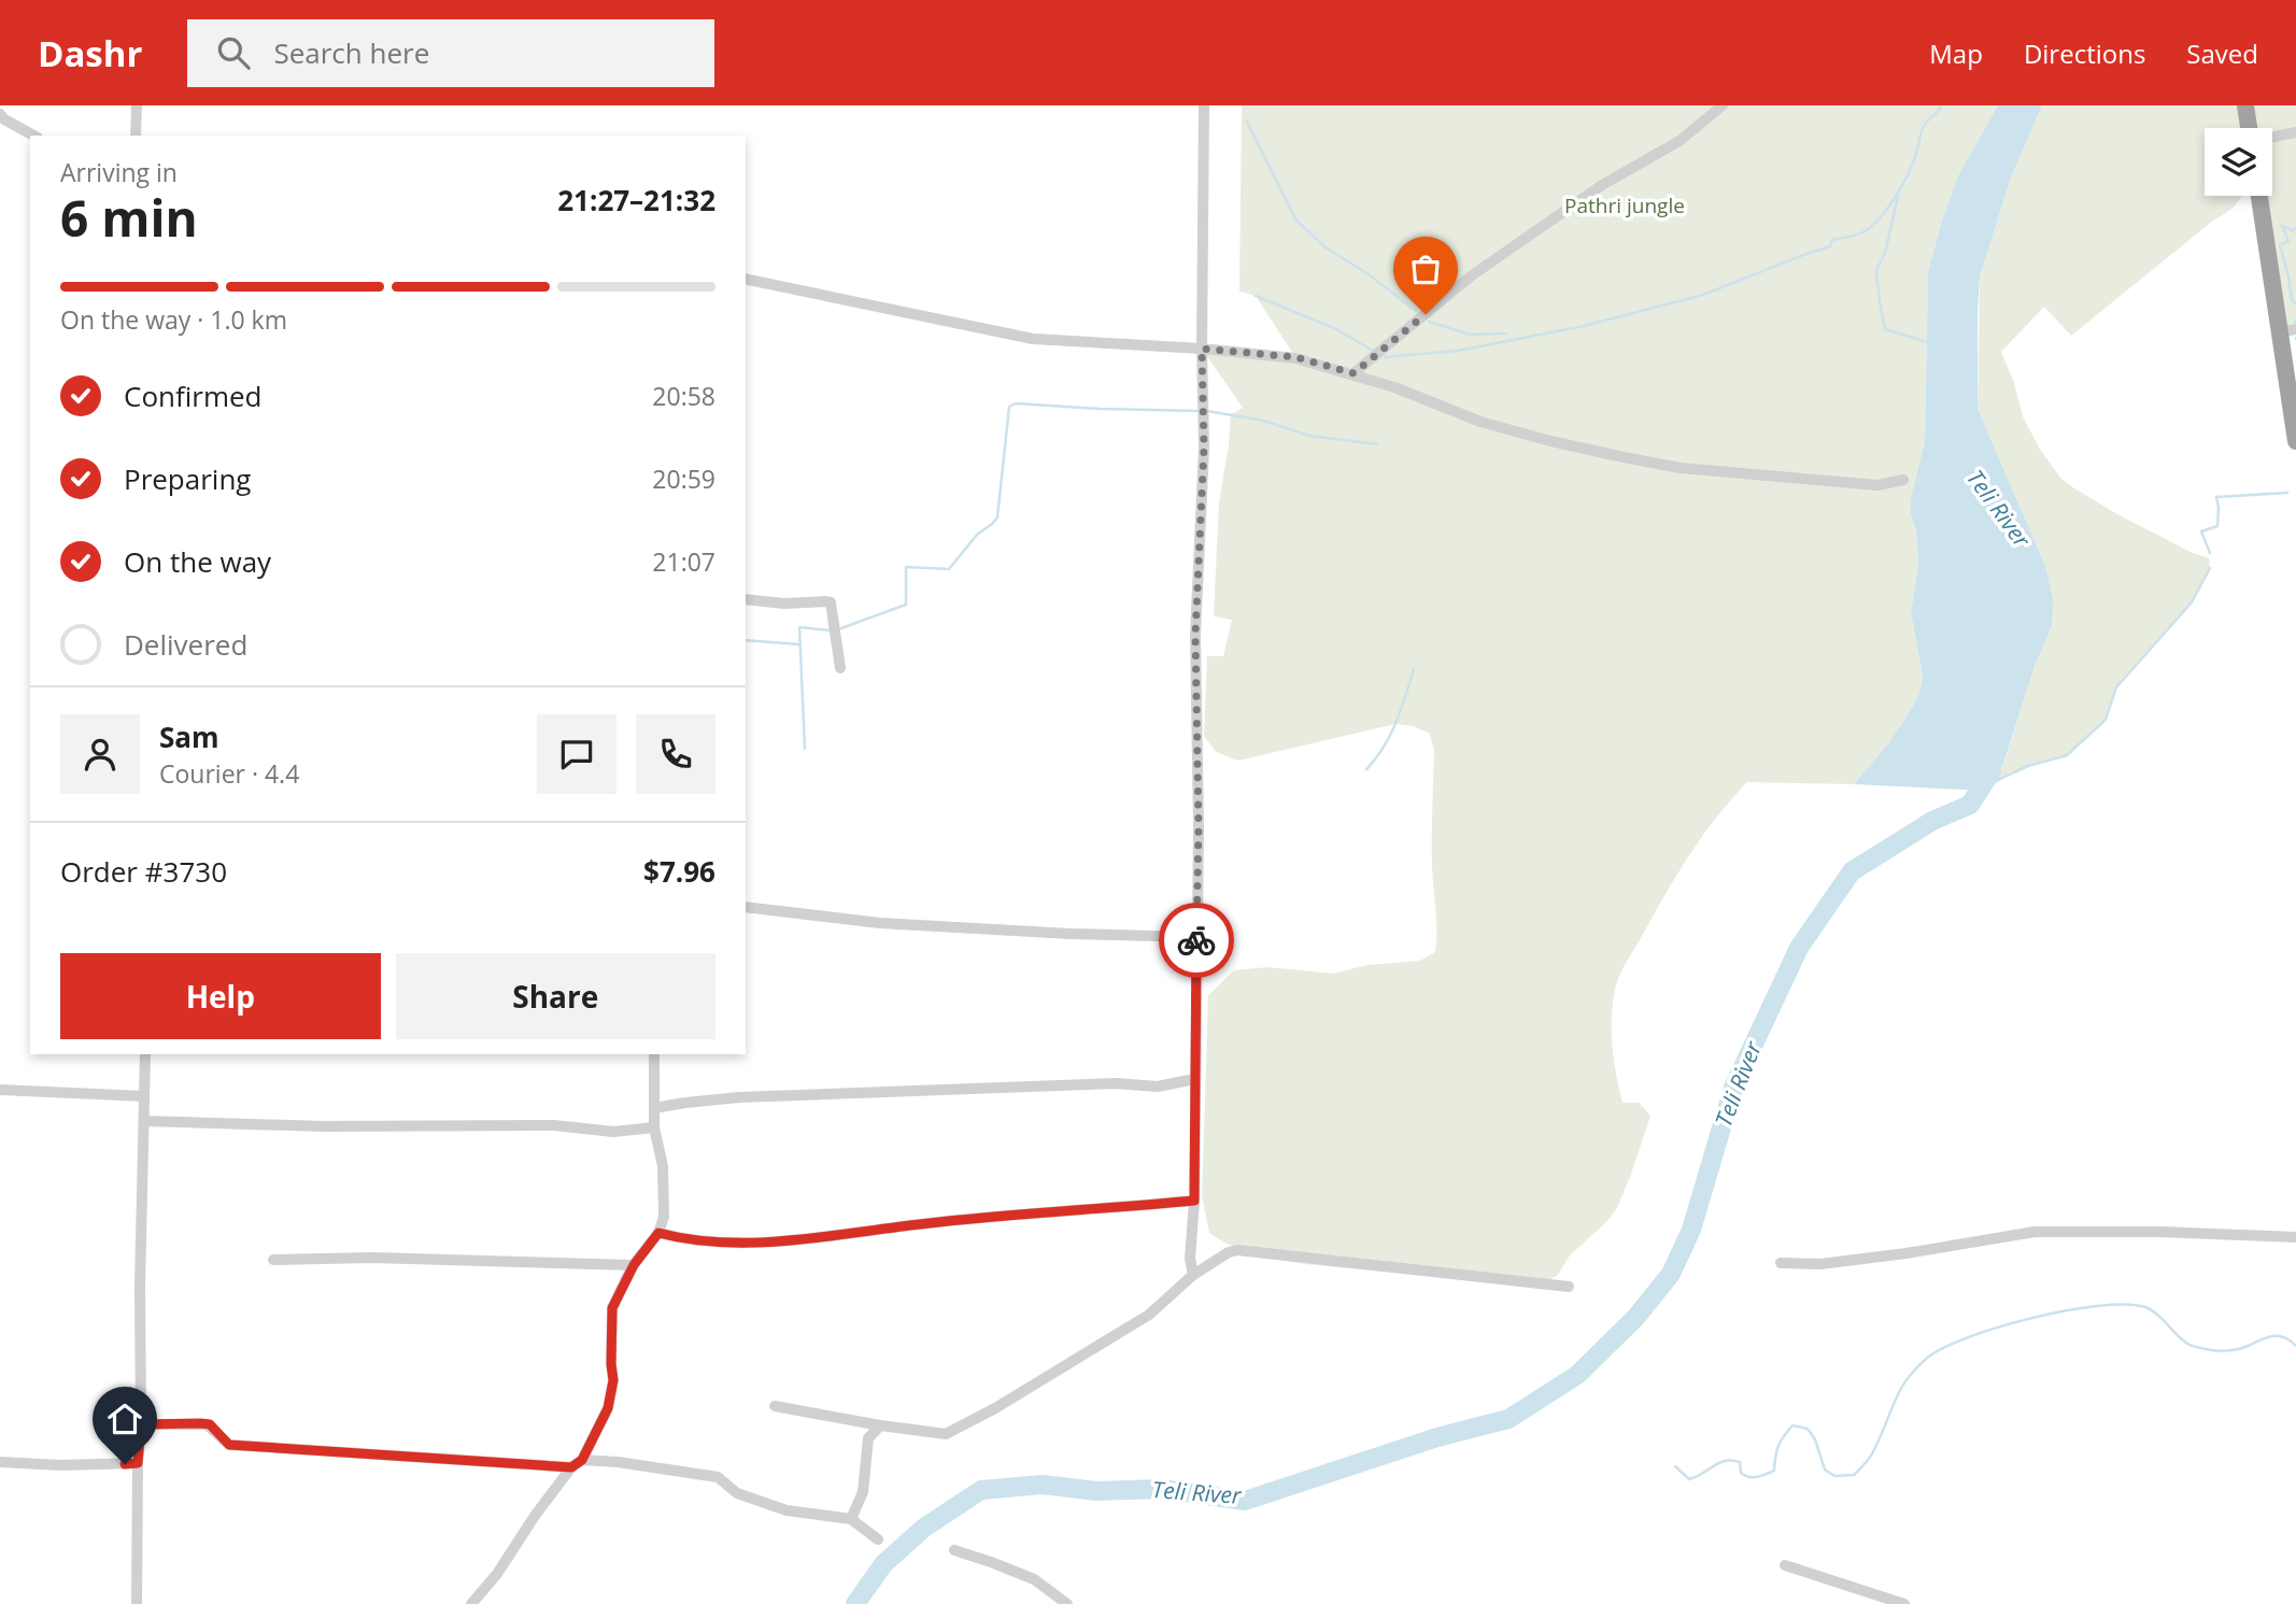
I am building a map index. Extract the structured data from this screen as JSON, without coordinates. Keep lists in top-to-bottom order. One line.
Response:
{"water":["Teli River"],"parks":["Pathri jungle"],"page":{"header":"Dashr","search":"Search here","nav":["Map","Directions","Saved"],"heading":["6 min","Arriving in","21:27–21:32"],"panel":["Sam","Courier · 4.4","Order #3730","$7.96"],"bar":"On the way · 1.0 km","list":[["Confirmed","20:58"],["Preparing","20:59"],["On the way","21:07"],"Delivered"],"buttons":["Help","Share"]}}
